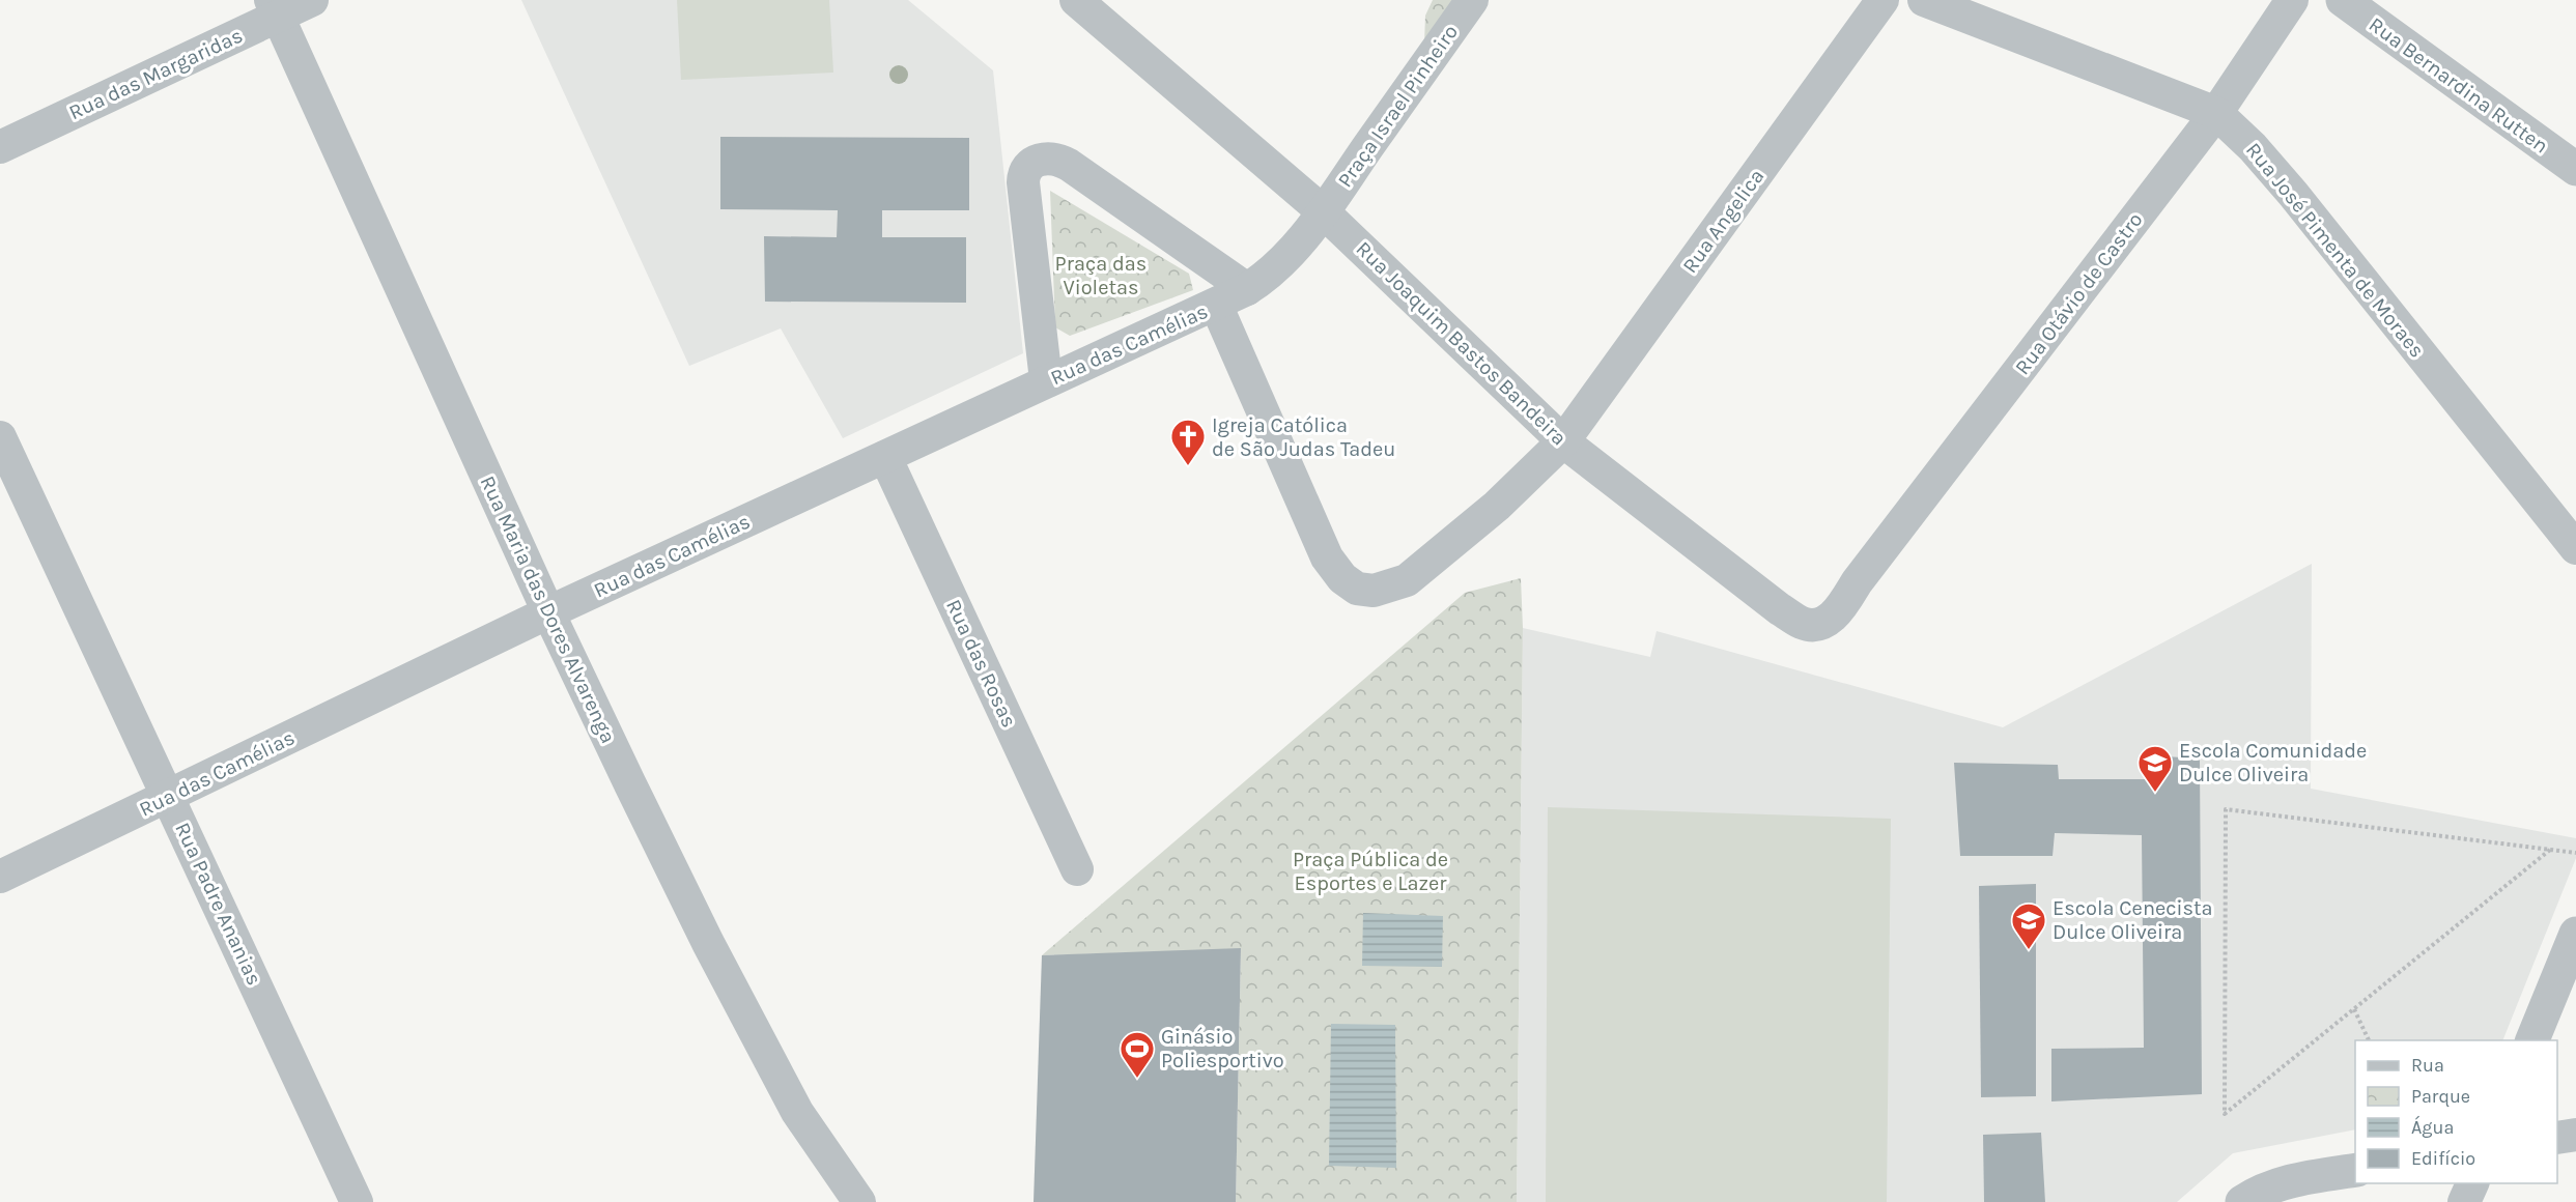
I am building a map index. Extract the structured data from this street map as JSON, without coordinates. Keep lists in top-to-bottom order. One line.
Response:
{"streets":{"street":["Rua das Margaridas","Rua Bernardina Rutten","Praça Israel Pinheiro","Rua Angelica","Rua José Pimenta de Moraes","Rua Otávio de Castro","Rua Joaquim Bastos Bandeira","Rua das Camélias","Rua Maria das Dores Alvarenga","Rua das Rosas","Rua Padre Ananias"]},"crossings":[["Rua das Margaridas","Rua Maria das Dores Alvarenga"],["Praça Israel Pinheiro","Rua Joaquim Bastos Bandeira"],["Praça Israel Pinheiro","Rua das Camélias"],["Rua Angelica","Rua Joaquim Bastos Bandeira"],["Rua Angelica","Rua das Camélias"],["Rua José Pimenta de Moraes","Rua Otávio de Castro"],["Rua Otávio de Castro","Rua Joaquim Bastos Bandeira"],["Rua Joaquim Bastos Bandeira","Rua das Camélias"],["Rua das Camélias","Rua Maria das Dores Alvarenga"],["Rua das Camélias","Rua das Rosas"],["Rua das Camélias","Rua Padre Ananias"]],"parks":["Praça das Violetas","Praça Pública de Esportes e Lazer"],"places":{"church":["Igreja Católica de São Judas Tadeu"],"school or university":["Escola Comunidade Dulce Oliveira","Escola Cenecista Dulce Oliveira"],"sports":["Ginásio Poliesportivo"]},"legend":["Rua","Parque","Água","Edifício"]}
